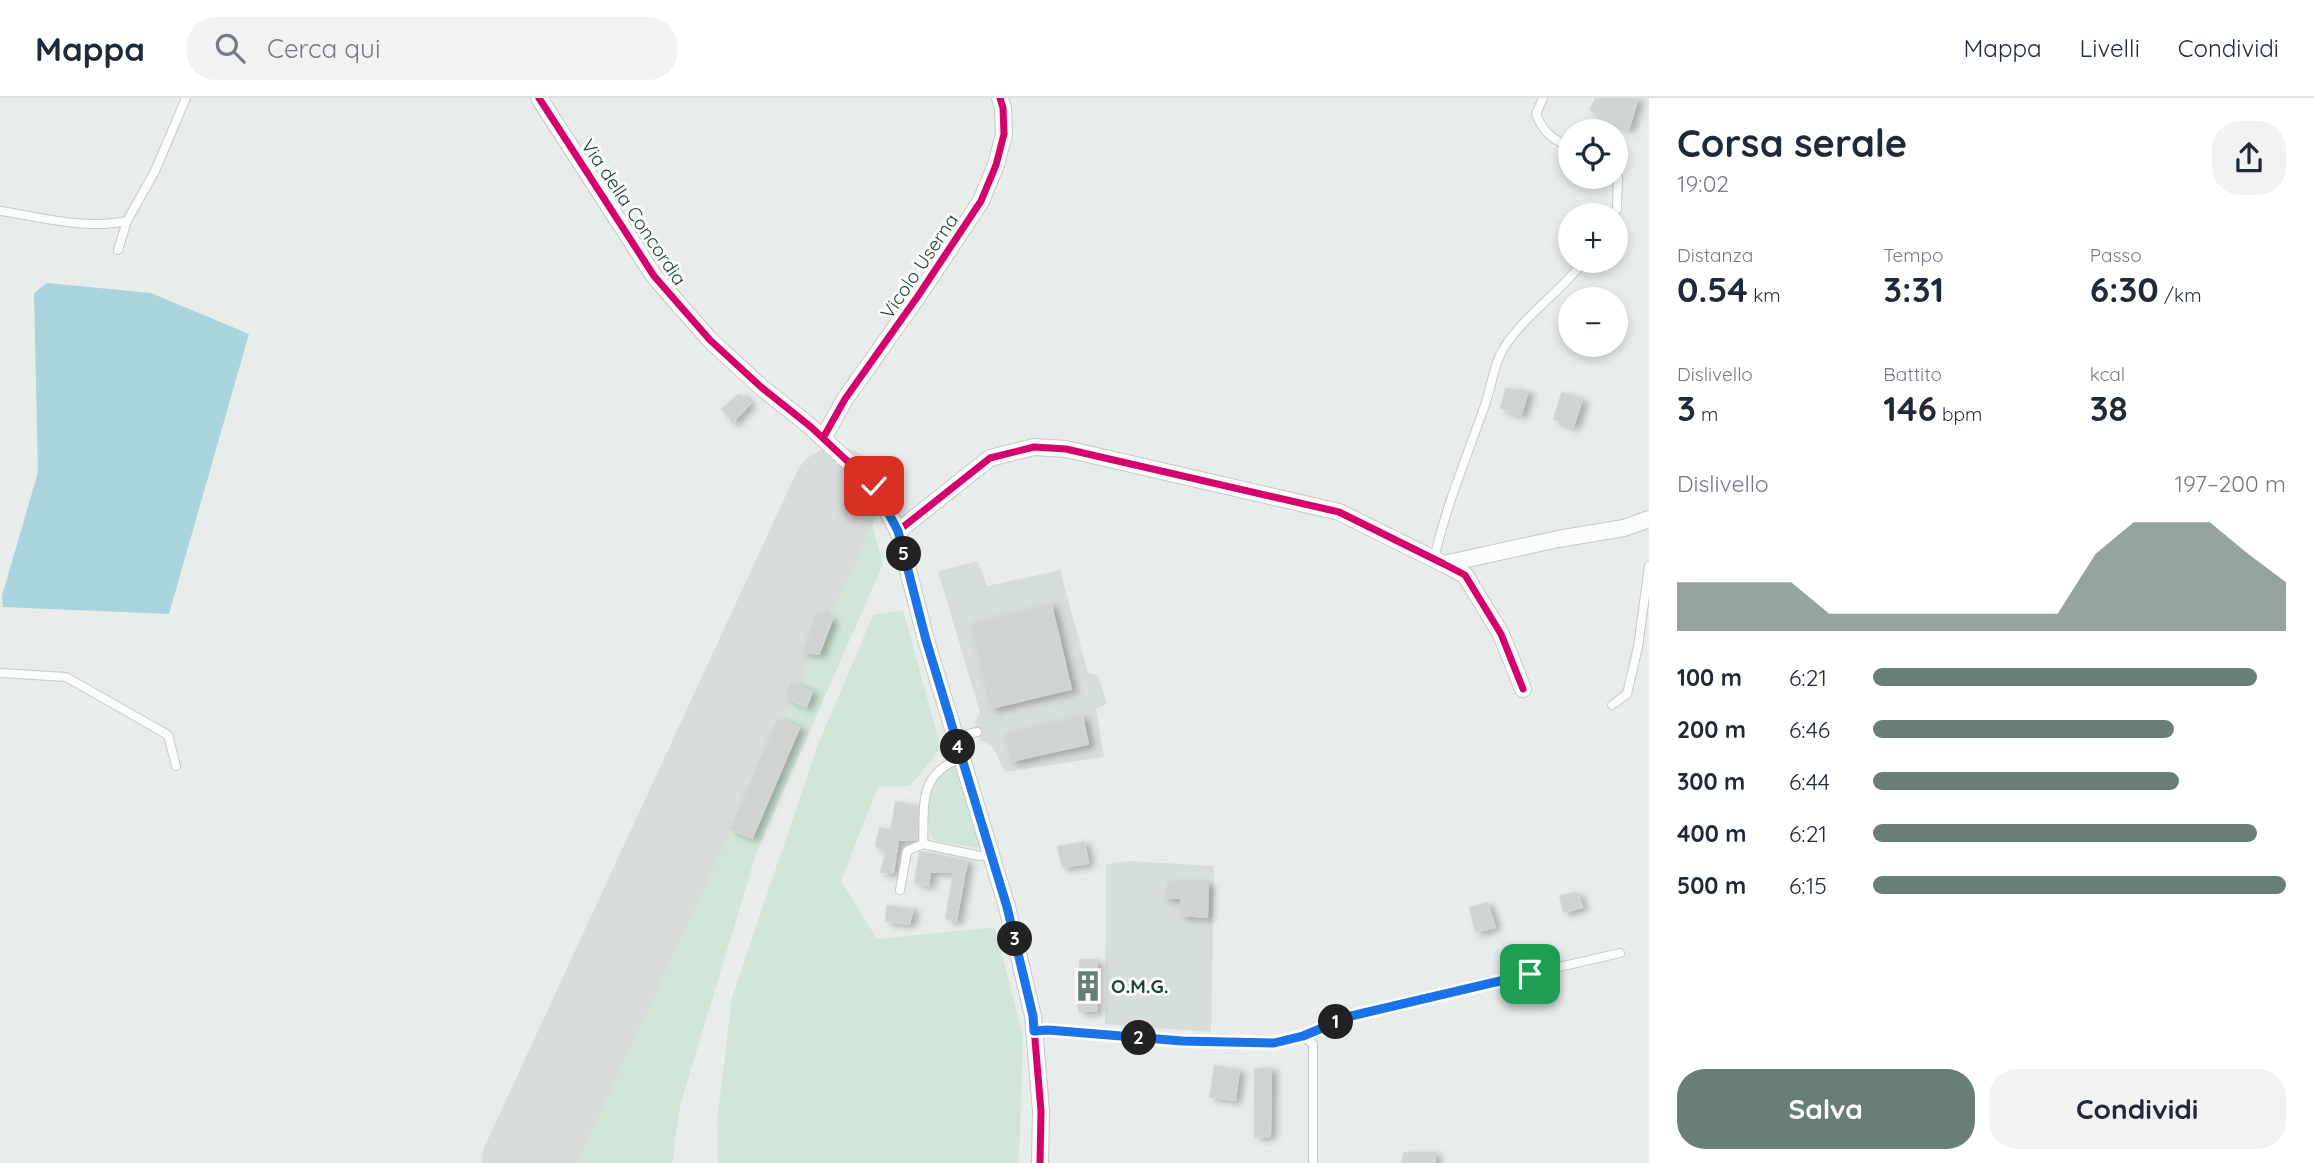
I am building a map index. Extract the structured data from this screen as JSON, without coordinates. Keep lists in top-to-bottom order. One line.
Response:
{"streets":{"street":["Via della Concordia","Vicolo Userna"]},"crossings":[["Via della Concordia","Vicolo Userna"]],"places":{"building":["O.M.G."]},"page":{"header":"Mappa","search":"Cerca qui","nav":["Mappa","Livelli","Condividi"],"heading":["Corsa serale","19:02"],"map_buttons":["+","−"],"stats":[["Distanza","0.54 km"],["Tempo","3:31"],["Passo","6:30 /km"],["Dislivello","3 m"],["Battito","146 bpm"],["kcal","38"]],"chart":["Dislivello","197–200 m"],"pins":["5","4","3","1","2"],"list":[{"name":"100 m","note":"6:21"},{"name":"200 m","note":"6:46"},{"name":"300 m","note":"6:44"},{"name":"400 m","note":"6:21"},{"name":"500 m","note":"6:15"}],"buttons":["Salva","Condividi"]}}
